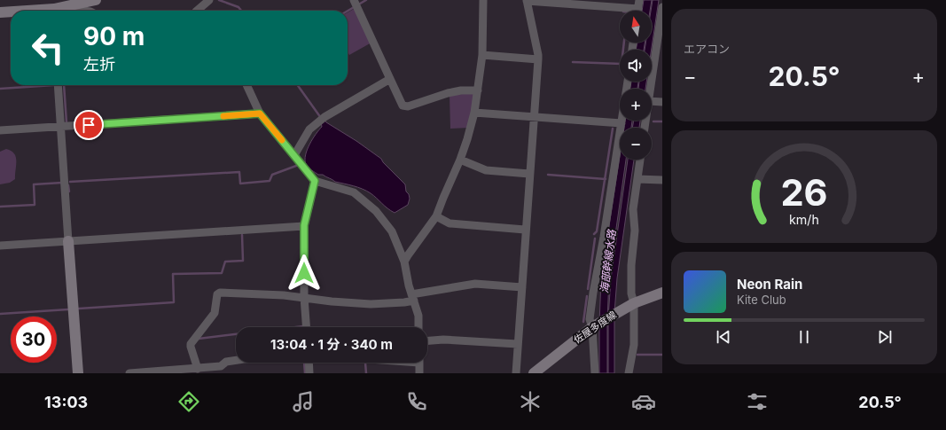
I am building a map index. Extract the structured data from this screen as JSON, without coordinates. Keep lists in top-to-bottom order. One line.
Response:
{"streets":{"street":["佐屋多度線"]},"water":["海部幹線水路"],"north":"top","page":{"tile":"エアコン","map_buttons":["+","−"],"turn":["90 m","左折"],"heat":["−","20.5°","+"],"song":["Neon Rain","Kite Club"],"limit":"30","trip":"13:04 · 1 分 · 340 m","tabs":["13:03","20.5°"],"gauge":["26","km/h"]}}
